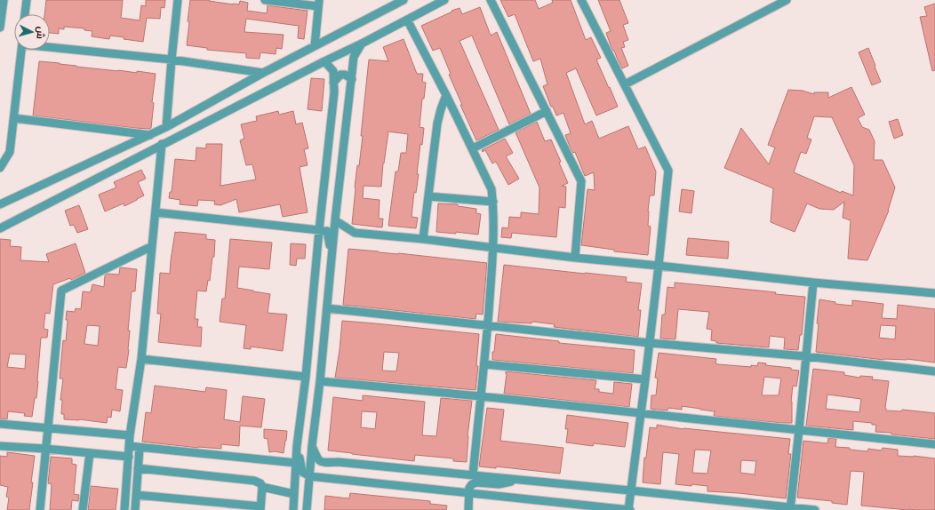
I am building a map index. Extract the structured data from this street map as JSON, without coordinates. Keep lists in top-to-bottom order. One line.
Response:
{"north":"right"}
